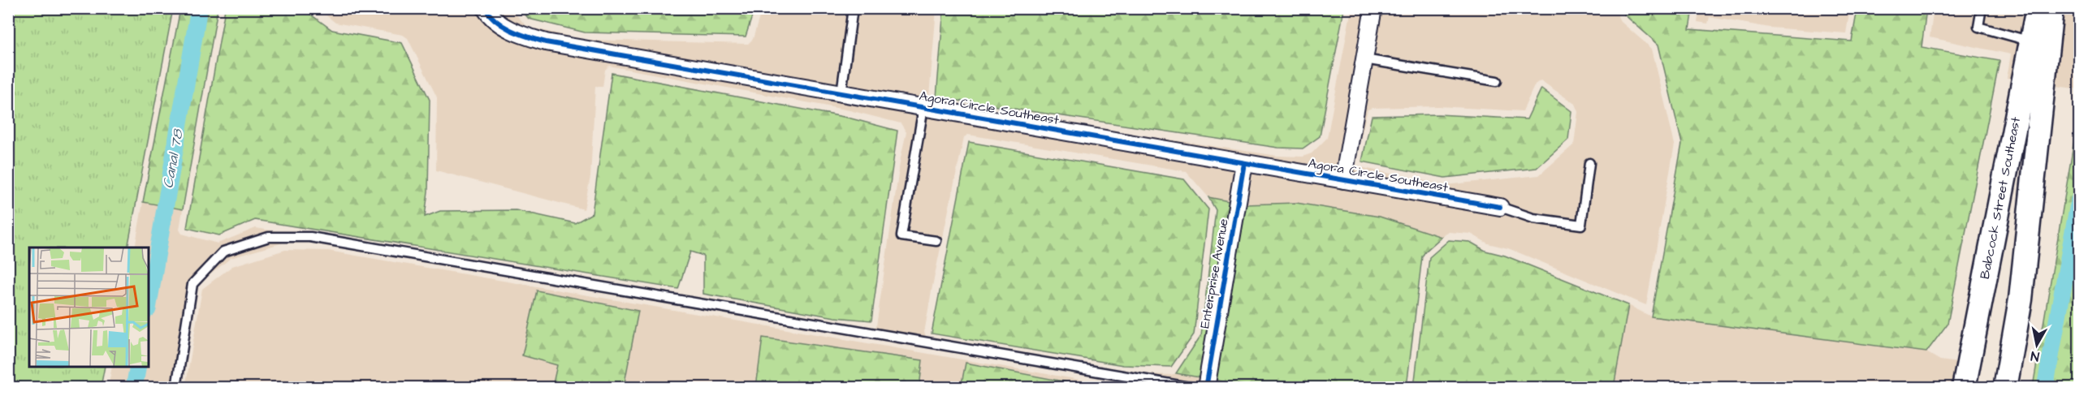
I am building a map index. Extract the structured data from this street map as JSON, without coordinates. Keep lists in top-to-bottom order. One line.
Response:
{"streets":{"main road":["Babcock Street Southeast"],"street":["Agora Circle Southeast","Enterprise Avenue"]},"crossings":[["Agora Circle Southeast","Enterprise Avenue"]],"water":["Canal 78"],"north":"bottom"}
